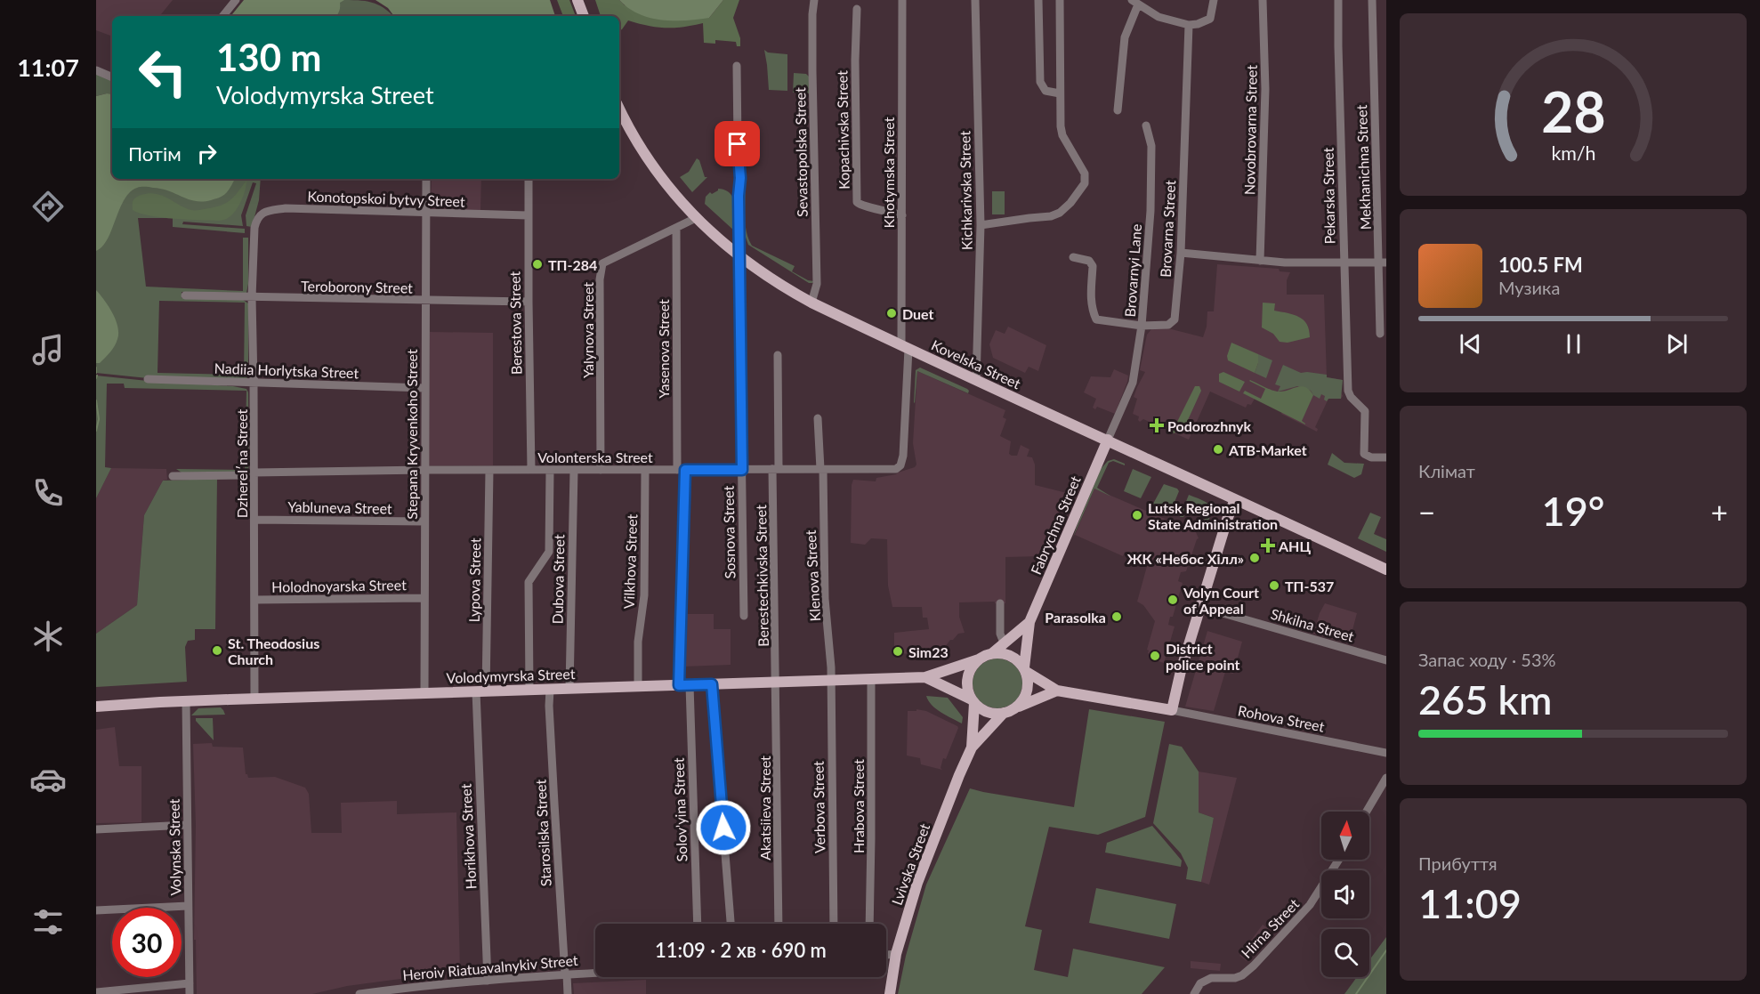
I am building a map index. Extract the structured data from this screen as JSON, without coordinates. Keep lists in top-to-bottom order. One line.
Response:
{"streets":{"main road":["Kovelska Street","Fabrychna Street","Volodymyrska Street","Lvivska Street"],"street":["Kopachivska Street","Novobrovarna Street","Sevastopolska Street","Mekhanichna Street","Khotymska Street","Kichkarivska Street","Pekarska Street","Konotopskoi bytvy Street","Brovarna Street","Brovarnyi Lane","Teroborony Street","Berestova Street","Yalynova Street","Yasenova Street","Nadiia Horlytska Street","Stepana Kryvenkoho Street","Volonterska Street","Dzherelʹna Street","Yabluneva Street","Sosnova Street","Vilkhova Street","Berestechkivska Street","Klenova Street","Dubova Street","Lypova Street","Holodnoyarska Street","Shkilna Street","Rohova Street","Hrabova Street","Verbova Street","Akatsiieva Street","Solov'yina Street","Starosilska Street","Horikhova Street","Volynska Street","Hirna Street","Heroiv Riatuavalnykiv Street"]},"crossings":[["Kopachivska Street","Khotymska Street"],["Sevastopolska Street","Kovelska Street"],["Khotymska Street","Kovelska Street"],["Khotymska Street","Volonterska Street"],["Kichkarivska Street","Kovelska Street"],["Konotopskoi bytvy Street","Berestova Street"],["Konotopskoi bytvy Street","Stepana Kryvenkoho Street"],["Konotopskoi bytvy Street","Dzherelʹna Street"],["Brovarna Street","Brovarnyi Lane"],["Teroborony Street","Berestova Street"],["Teroborony Street","Stepana Kryvenkoho Street"],["Teroborony Street","Dzherelʹna Street"],["Berestova Street","Volonterska Street"],["Yalynova Street","Yasenova Street"],["Yalynova Street","Kovelska Street"],["Yalynova Street","Volonterska Street"],["Yasenova Street","Volonterska Street"],["Yasenova Street","Volodymyrska Street"],["Yasenova Street","Solov'yina Street"],["Kovelska Street","Volonterska Street"],["Kovelska Street","Fabrychna Street"],["Kovelska Street","Sosnova Street"],["Nadiia Horlytska Street","Stepana Kryvenkoho Street"],["Nadiia Horlytska Street","Dzherelʹna Street"],["Stepana Kryvenkoho Street","Volonterska Street"],["Stepana Kryvenkoho Street","Yabluneva Street"],["Stepana Kryvenkoho Street","Holodnoyarska Street"],["Stepana Kryvenkoho Street","Volodymyrska Street"],["Volonterska Street","Dzherelʹna Street"],["Volonterska Street","Sosnova Street"],["Volonterska Street","Vilkhova Street"],["Volonterska Street","Berestechkivska Street"],["Volonterska Street","Klenova Street"],["Volonterska Street","Dubova Street"],["Volonterska Street","Lypova Street"],["Dzherelʹna Street","Yabluneva Street"],["Dzherelʹna Street","Holodnoyarska Street"],["Dzherelʹna Street","Volodymyrska Street"],["Fabrychna Street","Volodymyrska Street"],["Fabrychna Street","Lvivska Street"],["Vilkhova Street","Volodymyrska Street"],["Berestechkivska Street","Volodymyrska Street"],["Berestechkivska Street","Akatsiieva Street"],["Klenova Street","Volodymyrska Street"],["Klenova Street","Verbova Street"],["Dubova Street","Volodymyrska Street"],["Lypova Street","Volodymyrska Street"],["Lypova Street","Horikhova Street"],["Volodymyrska Street","Hrabova Street"],["Volodymyrska Street","Verbova Street"],["Volodymyrska Street","Akatsiieva Street"],["Volodymyrska Street","Solov'yina Street"],["Volodymyrska Street","Starosilska Street"],["Volodymyrska Street","Horikhova Street"],["Volodymyrska Street","Volynska Street"],["Volodymyrska Street","Lvivska Street"],["Starosilska Street","Heroiv Riatuavalnykiv Street"],["Horikhova Street","Heroiv Riatuavalnykiv Street"]],"places":{"other":["ТП-284","Duet","ATB-Market","Lutsk Regional State Administration","ЖК «Небос Хілл»","ТП-537","Volyn Court of Appeal","Parasolka","St. Theodosius Church","Sim23","District police point"],"health":["Podorozhnyk","АНЦ"]},"north":"top","page":{"tabs":"11:07","turn":["130 m","Volodymyrska Street"],"then":"Потім","song":["100.5 FM","Музика"],"tile":["Клімат",["Запас ходу · 53%","265 km"],["Прибуття","11:09"]],"heat":["−","19°","+"],"limit":"30","trip":"11:09 · 2 хв · 690 m","gauge":["28","km/h"]}}
